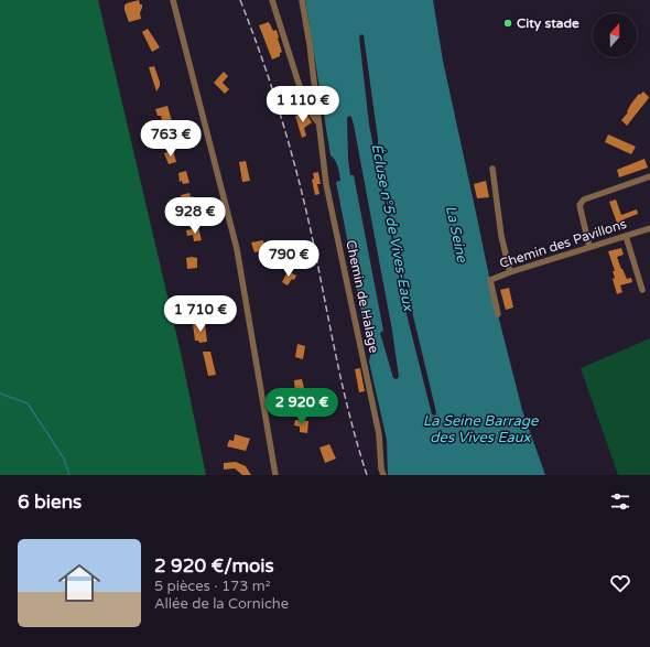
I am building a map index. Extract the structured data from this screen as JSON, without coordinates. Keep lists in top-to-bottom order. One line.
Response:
{"streets":{"street":["Chemin des Pavillons","Chemin de Halage"]},"water":["Écluse n°5 de Vives-Eaux","La Seine","La Seine Barrage des Vives Eaux"],"places":["City stade"],"north":"top","page":{"price":["1 110 €","763 €","928 €","790 €","1 710 €","2 920 €"],"heading":"6 biens","list":[{"name":"2 920 €/mois","note":"5 pièces · 173 m² · Allée de la Corniche"}]}}
